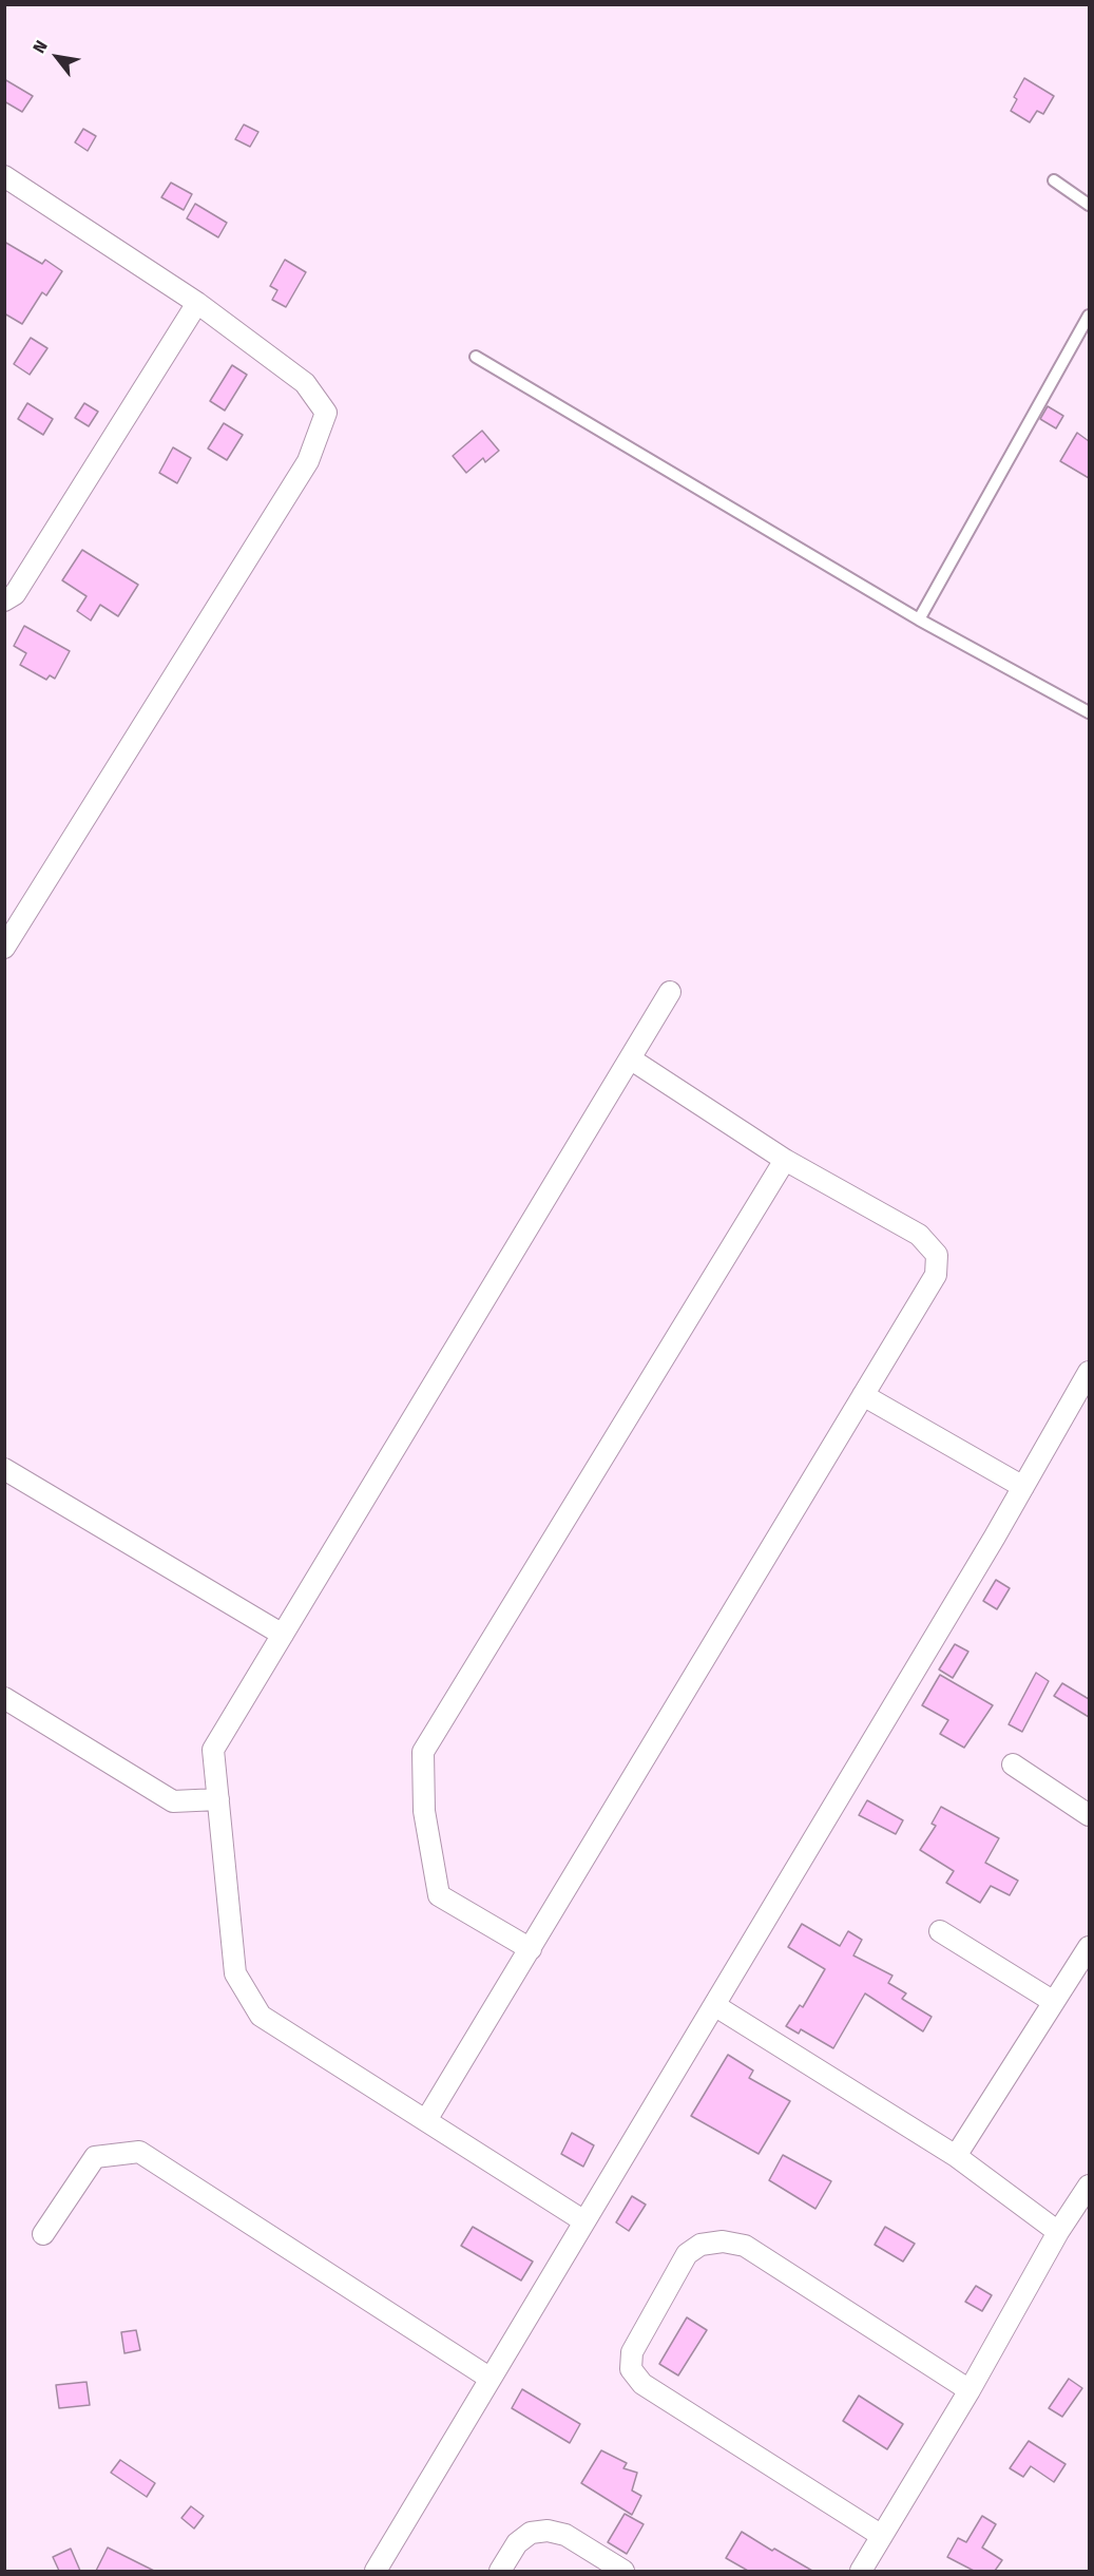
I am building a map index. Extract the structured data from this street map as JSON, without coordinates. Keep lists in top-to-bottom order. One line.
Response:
{"north":"top left"}
